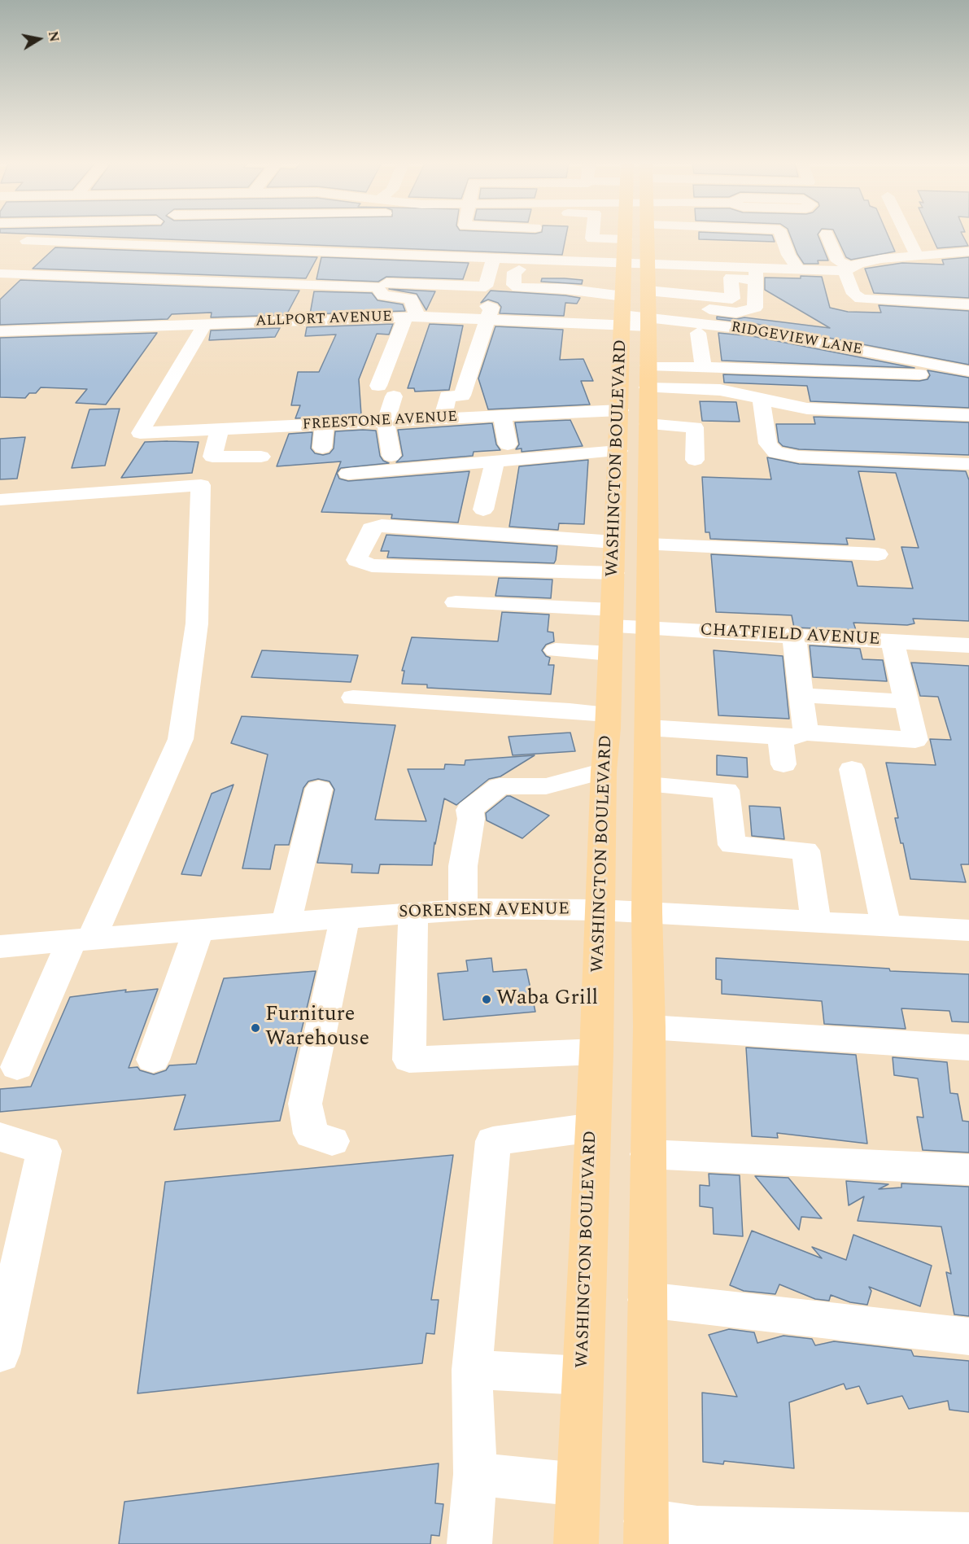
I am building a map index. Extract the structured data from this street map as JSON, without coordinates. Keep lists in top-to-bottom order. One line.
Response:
{"streets":{"main road":["WASHINGTON BOULEVARD"],"street":["ALLPORT AVENUE","RIDGEVIEW LANE","FREESTONE AVENUE","CHATFIELD AVENUE","SORENSEN AVENUE"]},"crossings":[["ALLPORT AVENUE","RIDGEVIEW LANE"],["ALLPORT AVENUE","FREESTONE AVENUE"],["ALLPORT AVENUE","WASHINGTON BOULEVARD"],["RIDGEVIEW LANE","WASHINGTON BOULEVARD"],["FREESTONE AVENUE","WASHINGTON BOULEVARD"],["WASHINGTON BOULEVARD","CHATFIELD AVENUE"],["WASHINGTON BOULEVARD","SORENSEN AVENUE"]],"places":["Waba Grill","Furniture Warehouse"],"north":"right"}
